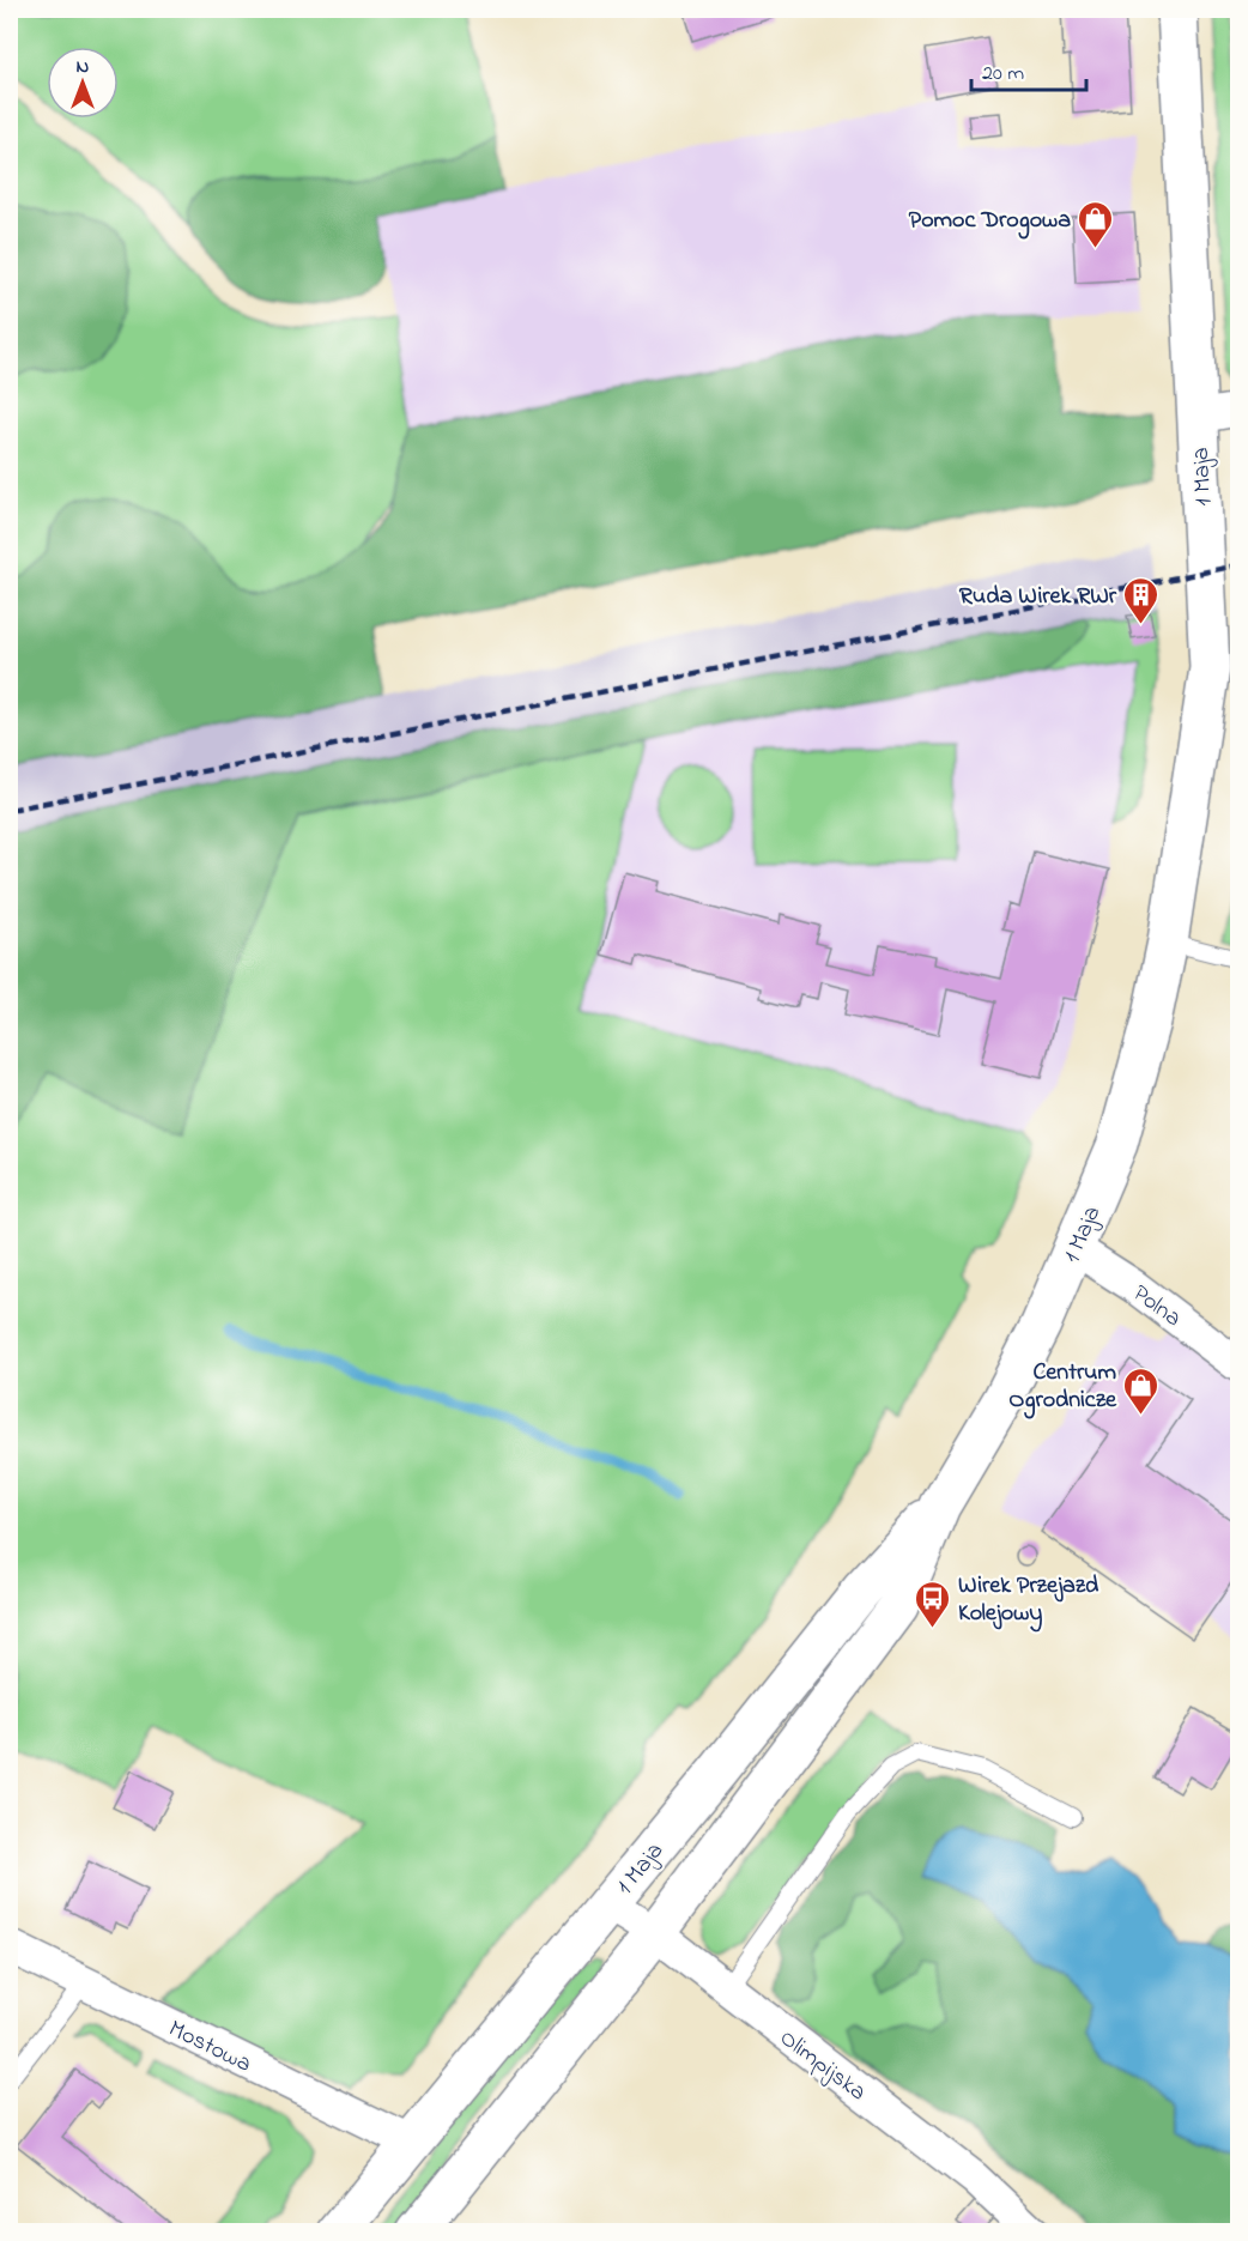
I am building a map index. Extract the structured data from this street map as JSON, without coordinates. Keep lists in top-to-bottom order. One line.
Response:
{"streets":{"main road":["1 Maja"],"street":["Polna","Mostowa","Olimpijska"]},"crossings":[["1 Maja","Polna"],["1 Maja","Mostowa"],["1 Maja","Olimpijska"]],"places":{"shop":["Pomoc Drogowa","Centrum Ogrodnicze"],"building":["Ruda Wirek RWr"],"bus stop":["Wirek Przejazd Kolejowy"]},"scale_bar":"20 m","north":"top"}
